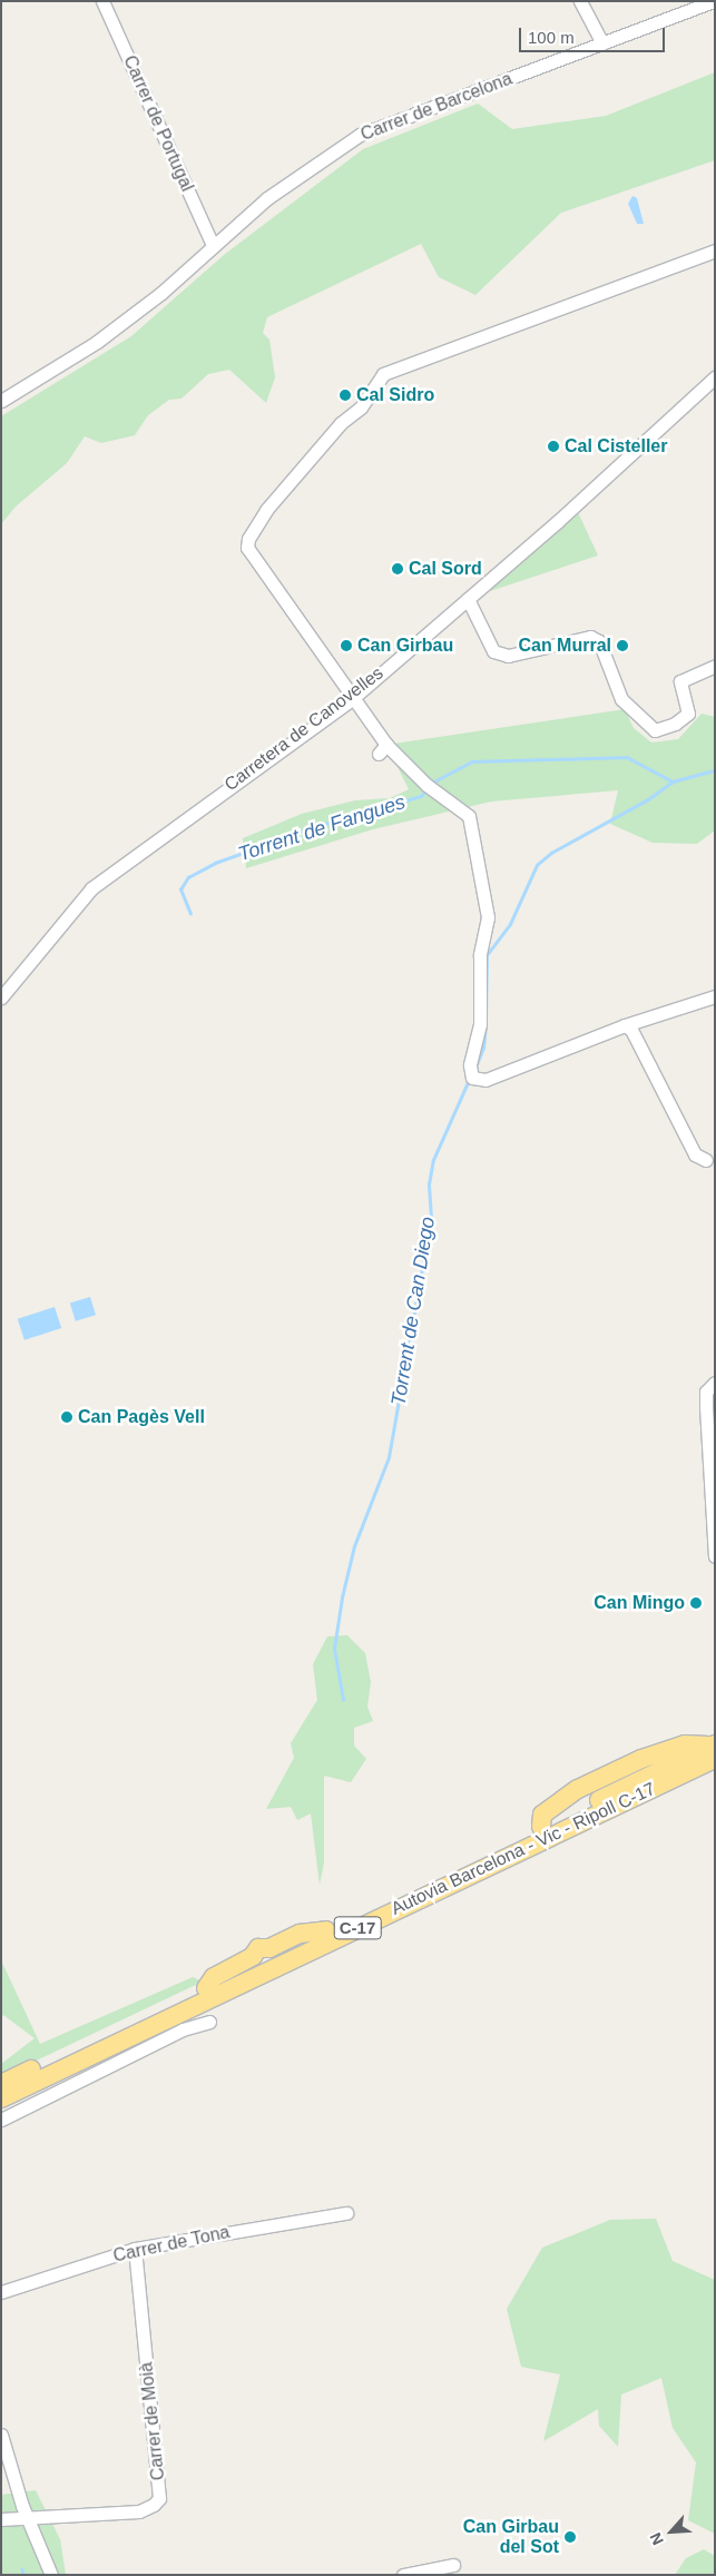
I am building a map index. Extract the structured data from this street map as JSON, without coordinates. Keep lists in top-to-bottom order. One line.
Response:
{"streets":{"highway":["Autovia Barcelona - Vic - Ripoll C-17","C-17"],"street":["Carrer de Barcelona","Carrer de Portugal","Carretera de Canovelles","Carrer de Tona","Carrer de Moià"]},"crossings":[["Carrer de Barcelona","Carrer de Portugal"],["Carrer de Tona","Carrer de Moià"]],"water":["Torrent de Fangues","Torrent de Can Diego"],"places":["Cal Sidro","Cal Cisteller","Cal Sord","Can Girbau","Can Murral","Can Pagès Vell","Can Mingo","Can Girbau del Sot"],"scale_bar":"100 m","north":"bottom left"}
